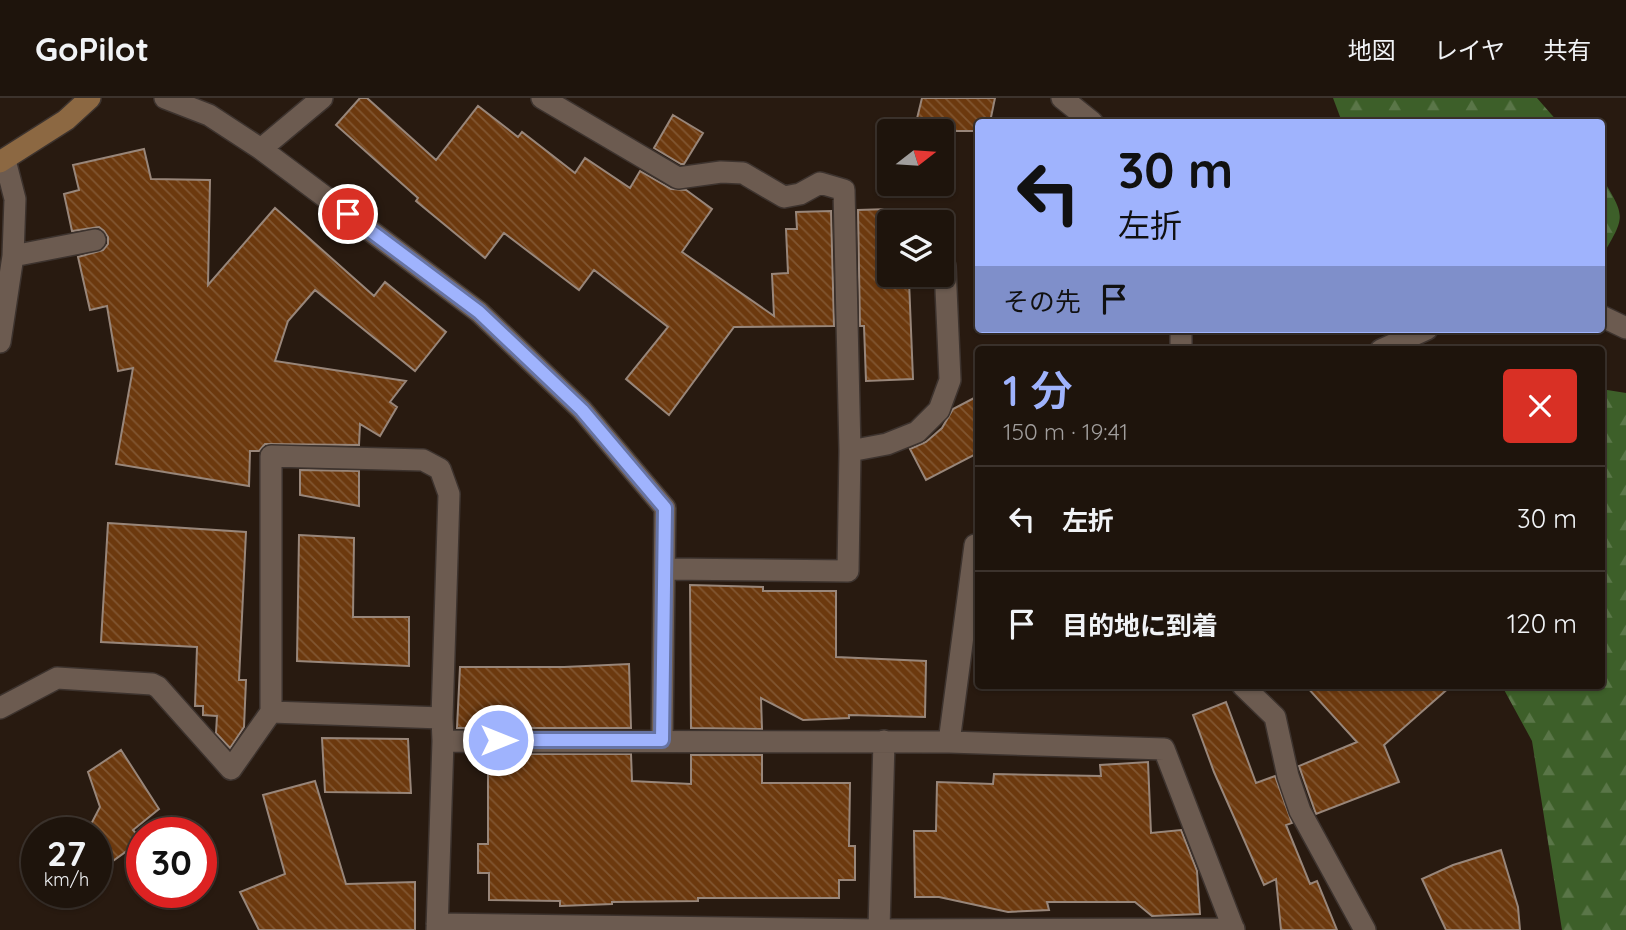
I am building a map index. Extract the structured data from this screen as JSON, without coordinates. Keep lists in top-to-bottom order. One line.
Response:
{"north":"right","page":{"header":"GoPilot","nav":["地図","レイヤ","共有"],"turn":["30 m","左折"],"then":"その先","heading":["1 分","150 m · 19:41"],"list":[{"name":"左折","value":"30 m"},{"name":"目的地に到着","value":"120 m"}],"speed":"27 km/h","limit":"30"}}
